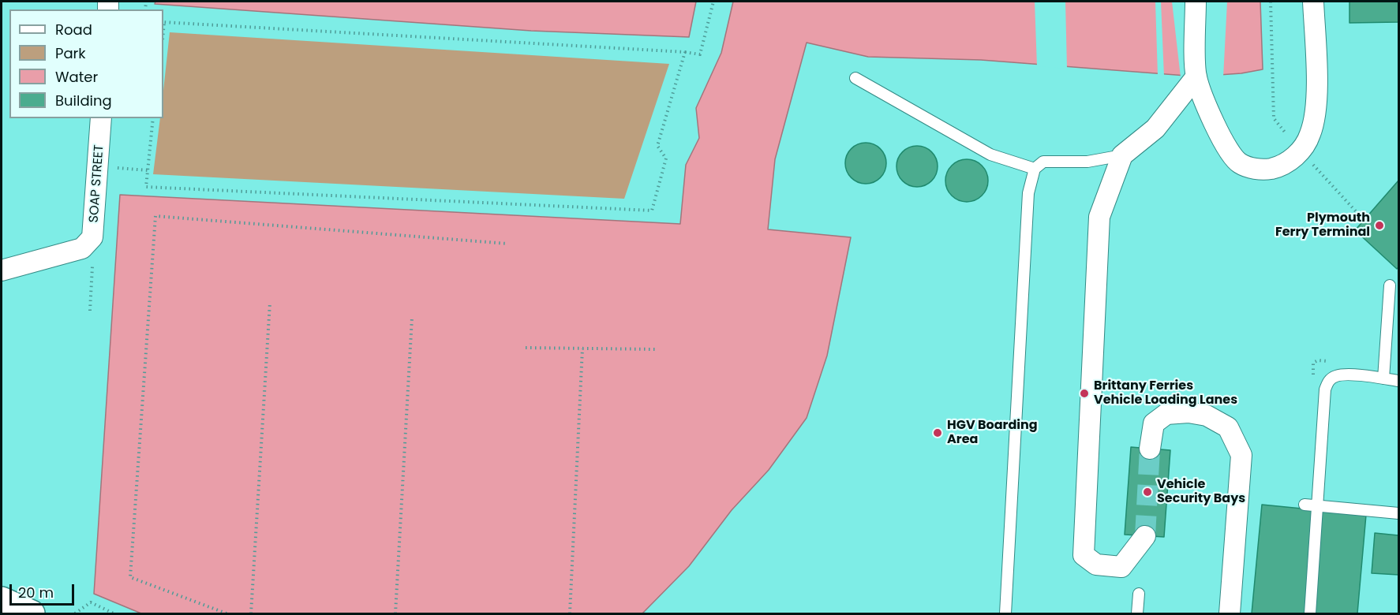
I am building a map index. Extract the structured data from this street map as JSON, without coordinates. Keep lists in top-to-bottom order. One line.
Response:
{"streets":{"street":["SOAP STREET"]},"places":["Plymouth Ferry Terminal","Brittany Ferries Vehicle Loading Lanes","HGV Boarding Area","Vehicle Security Bays"],"legend":["Road","Park","Water","Building"],"scale_bar":"20 m"}
